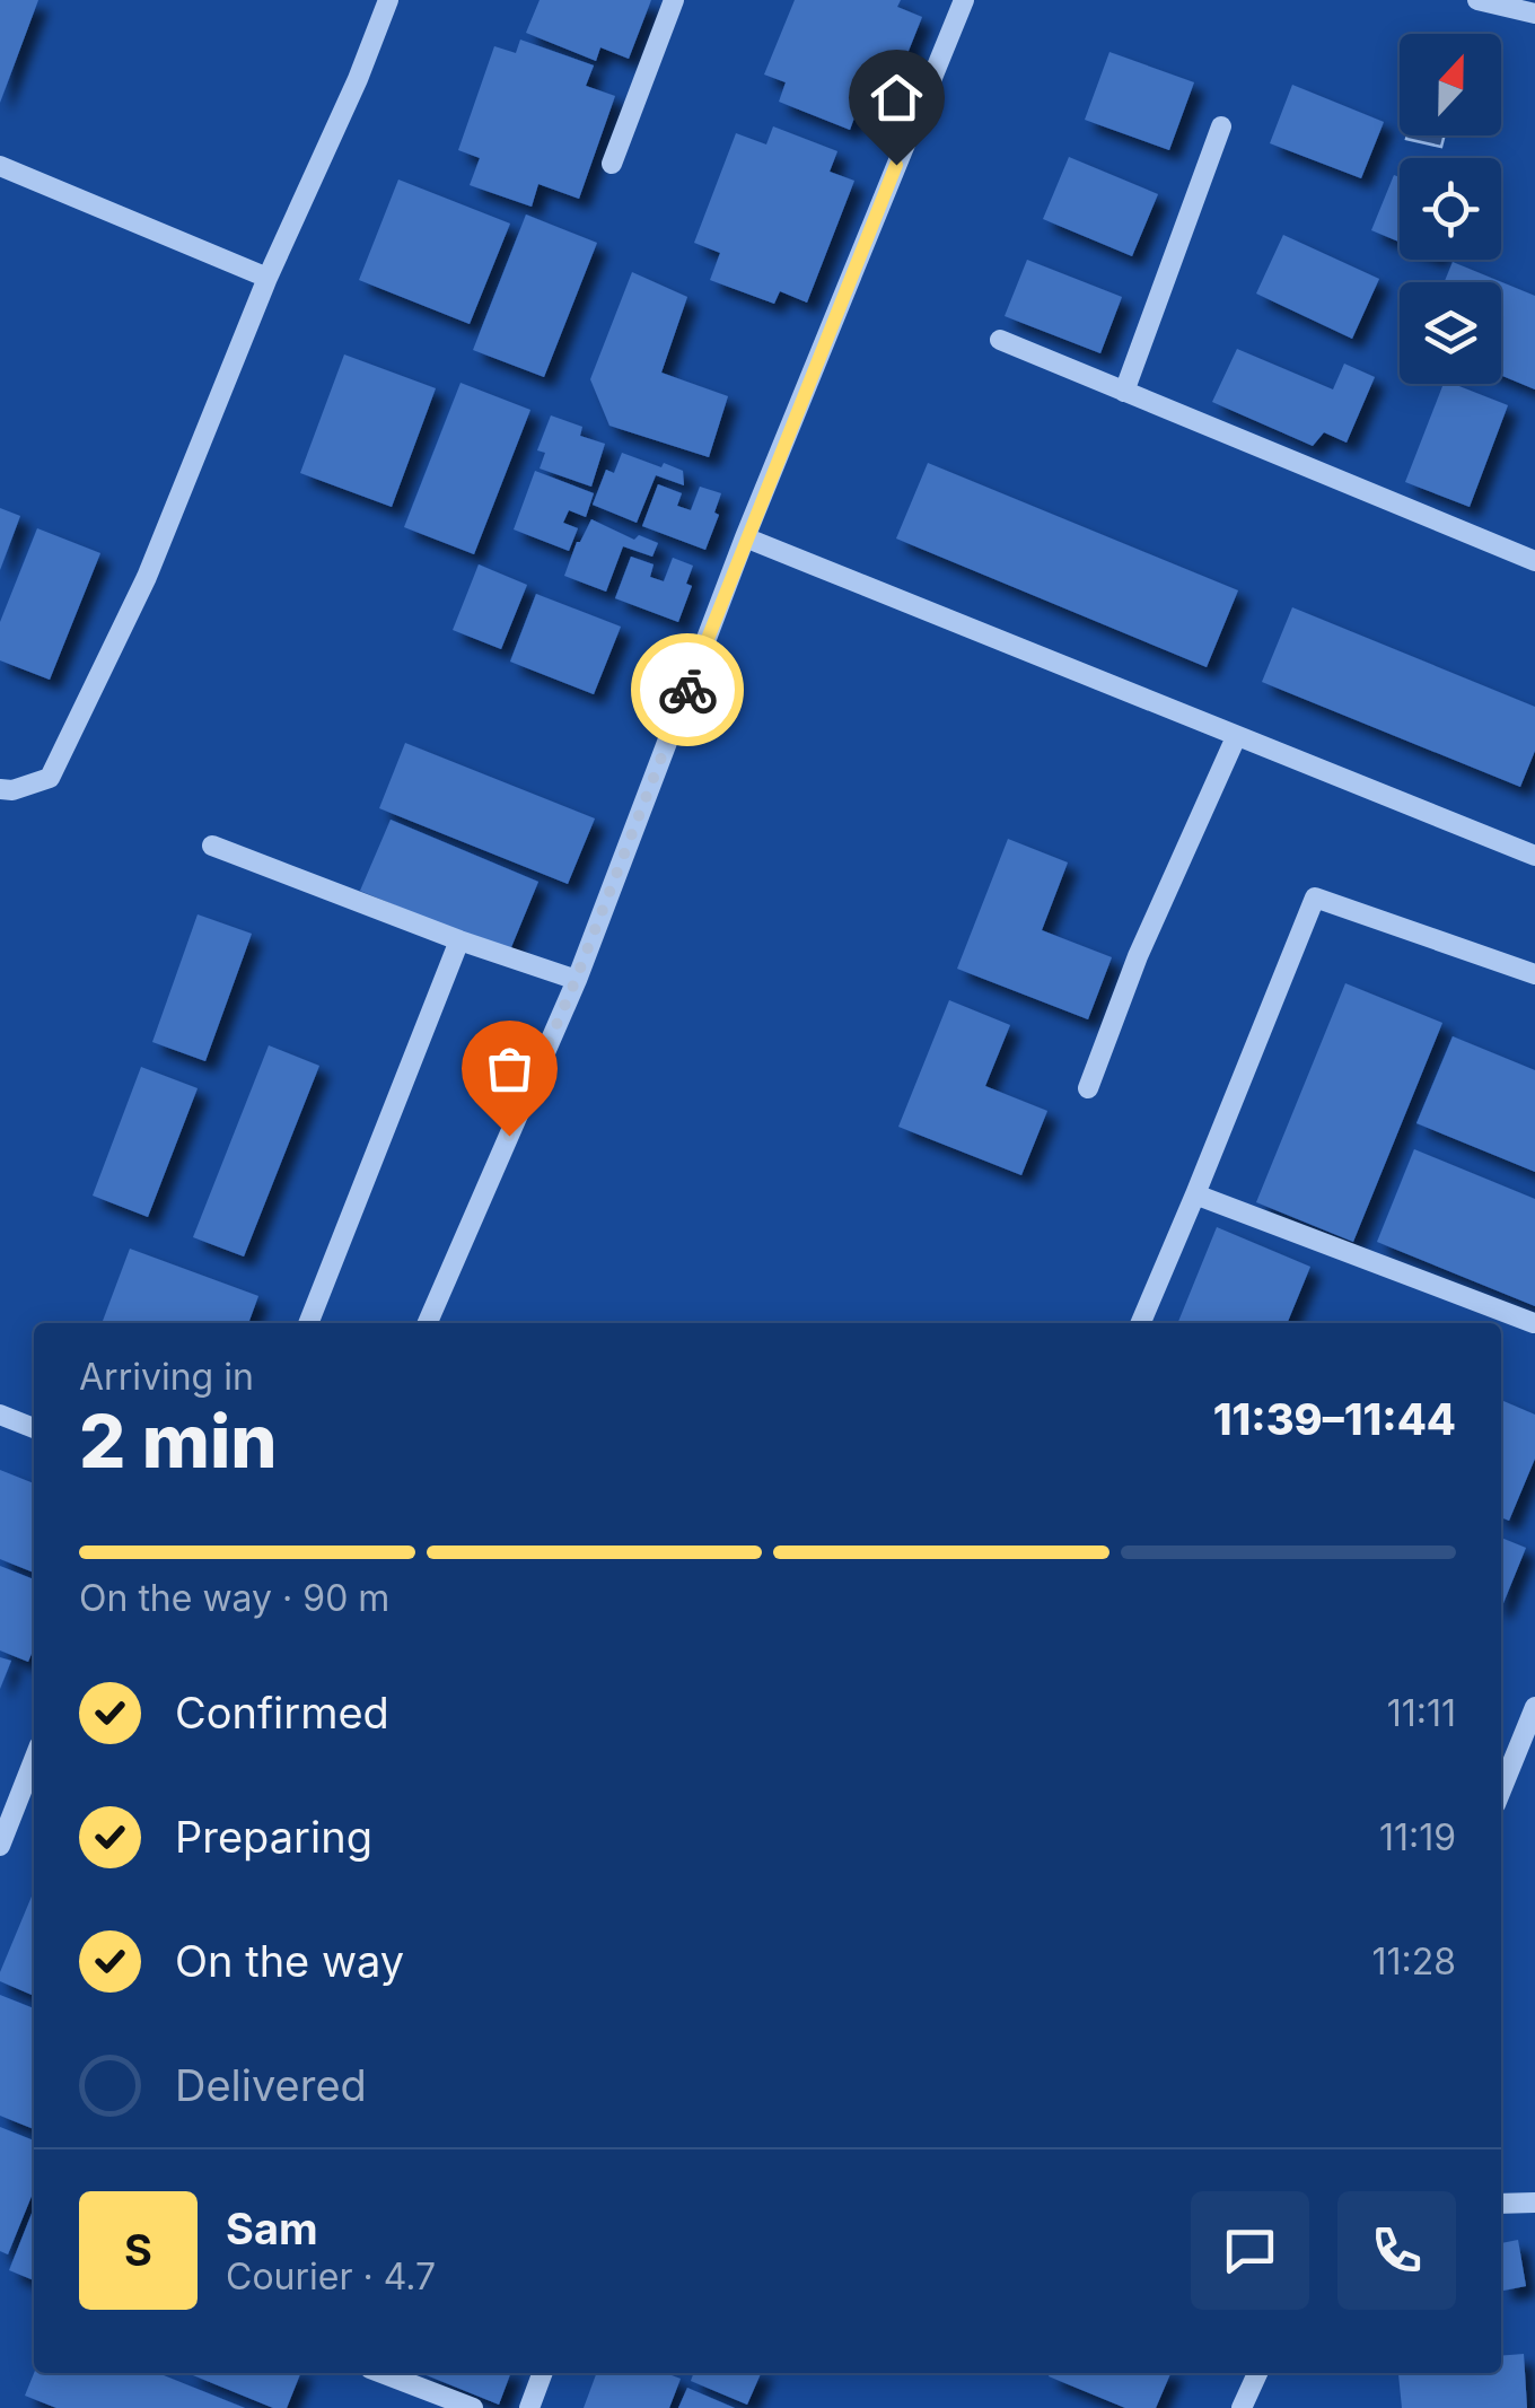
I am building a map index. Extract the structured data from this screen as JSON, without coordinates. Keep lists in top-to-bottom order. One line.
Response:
{"north":"top","page":{"heading":["2 min","Arriving in","11:39–11:44"],"panel":["Sam","Courier · 4.7"],"bar":"On the way · 90 m","list":[["Confirmed","11:11"],["Preparing","11:19"],["On the way","11:28"],"Delivered"],"round":"S"}}
